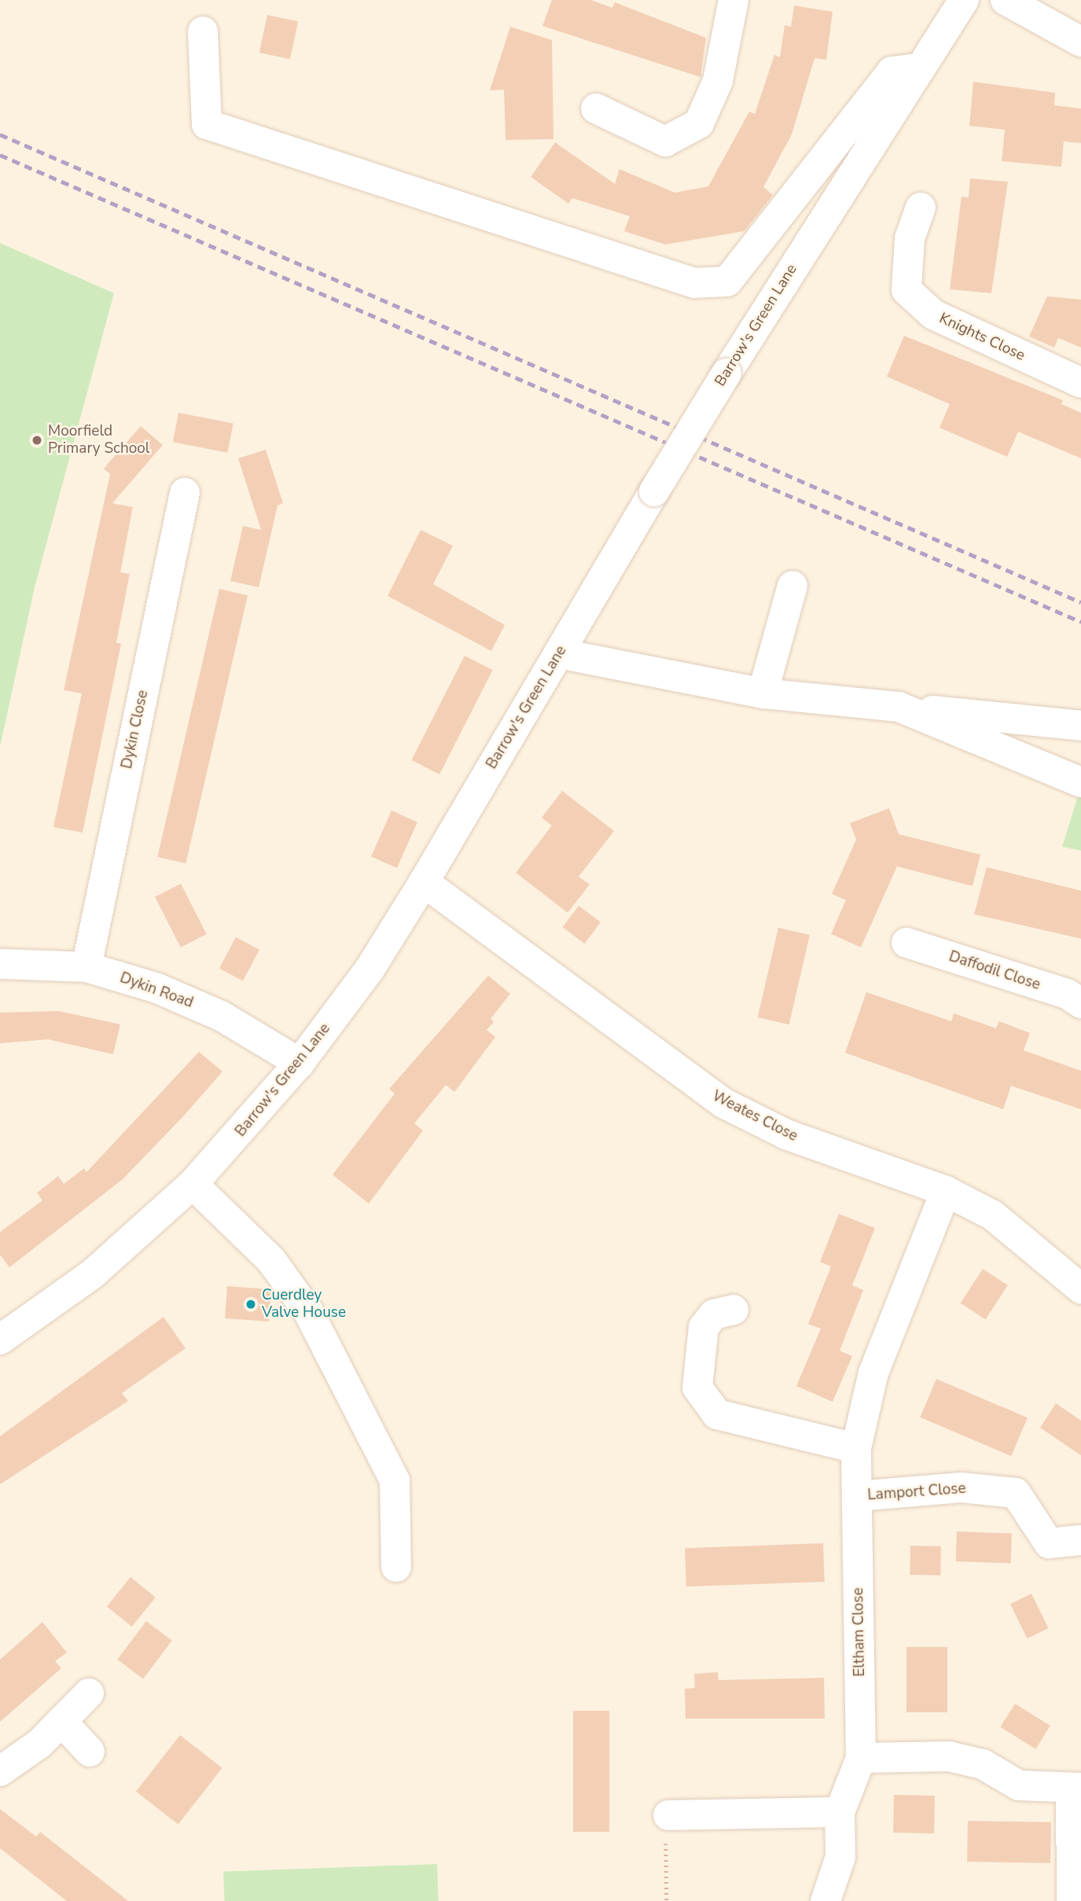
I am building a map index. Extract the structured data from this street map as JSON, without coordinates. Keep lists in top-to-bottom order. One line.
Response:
{"streets":{"street":["Barrow's Green Lane","Knights Close","Dykin Close","Daffodil Close","Dykin Road","Weates Close","Lamport Close","Eltham Close"]},"crossings":[["Barrow's Green Lane","Dykin Road"],["Barrow's Green Lane","Weates Close"],["Dykin Close","Dykin Road"],["Weates Close","Eltham Close"],["Lamport Close","Eltham Close"]],"places":["Moorfield Primary School","Cuerdley Valve House"]}
